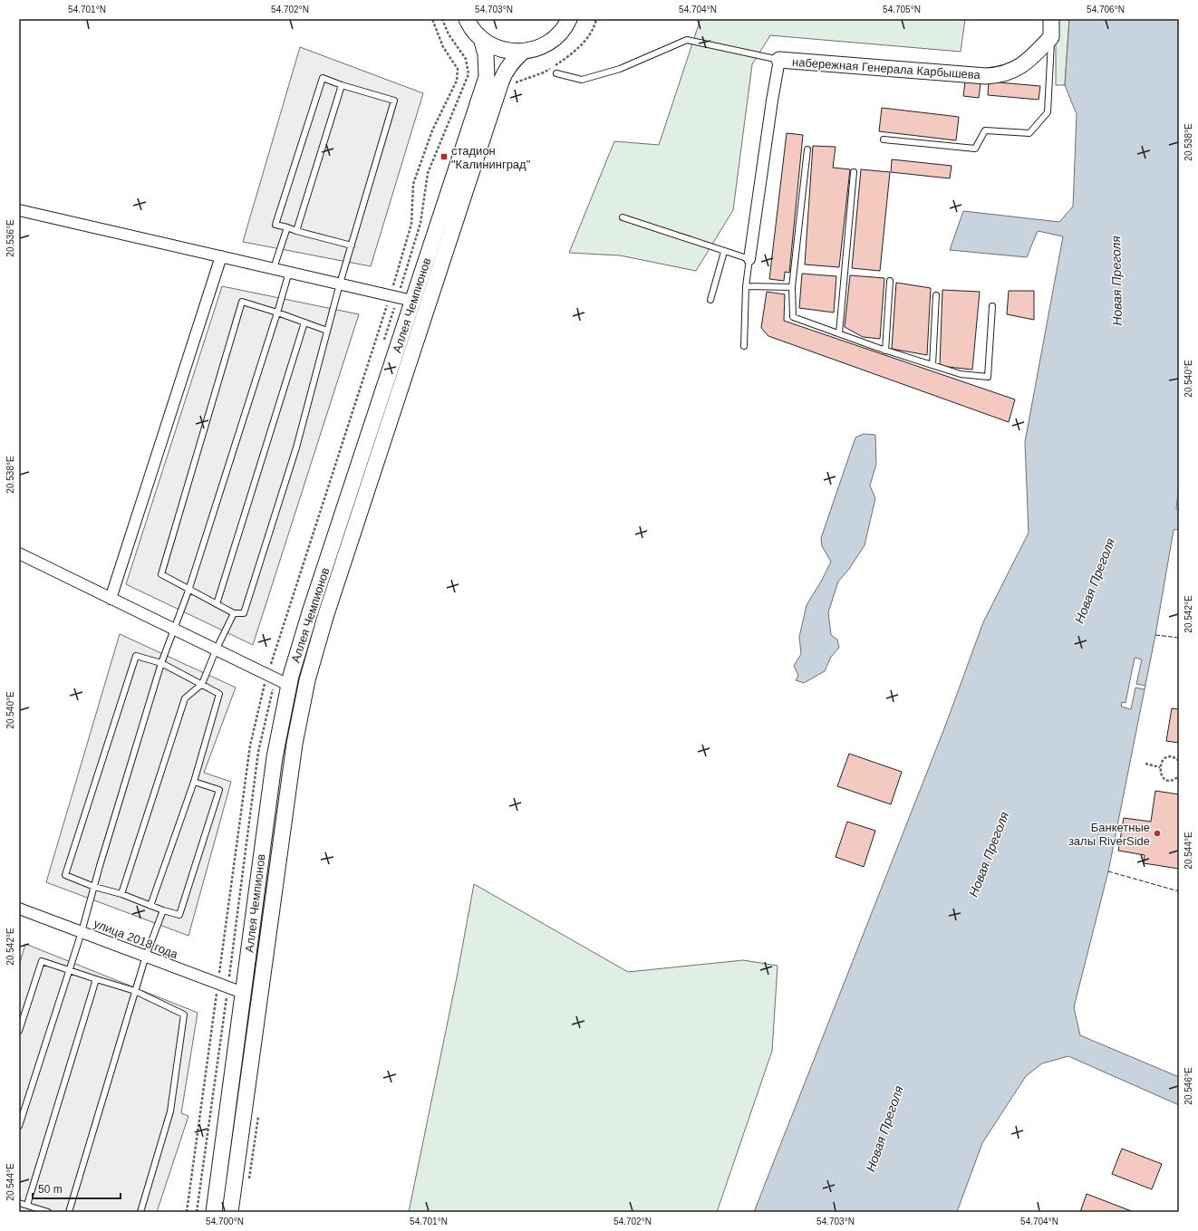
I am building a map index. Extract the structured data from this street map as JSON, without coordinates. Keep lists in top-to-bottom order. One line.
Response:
{"streets":{"main road":["набережная Генерала Карбышева","Аллея Чемпионов"],"street":["улица 2018 года"]},"crossings":[["Аллея Чемпионов","улица 2018 года"]],"water":["Новая Преголя"],"places":{"transit":["стадион \"Калининград\""],"other":["Банкетные залы RiverSide"]},"scale_bar":"50 m","coordinates":["54.701°N","54.702°N","54.703°N","54.704°N","54.705°N","54.706°N","20.538°E","20.536°E","20.540°E","20.542°E","20.544°E","20.546°E","54.700°N"]}
